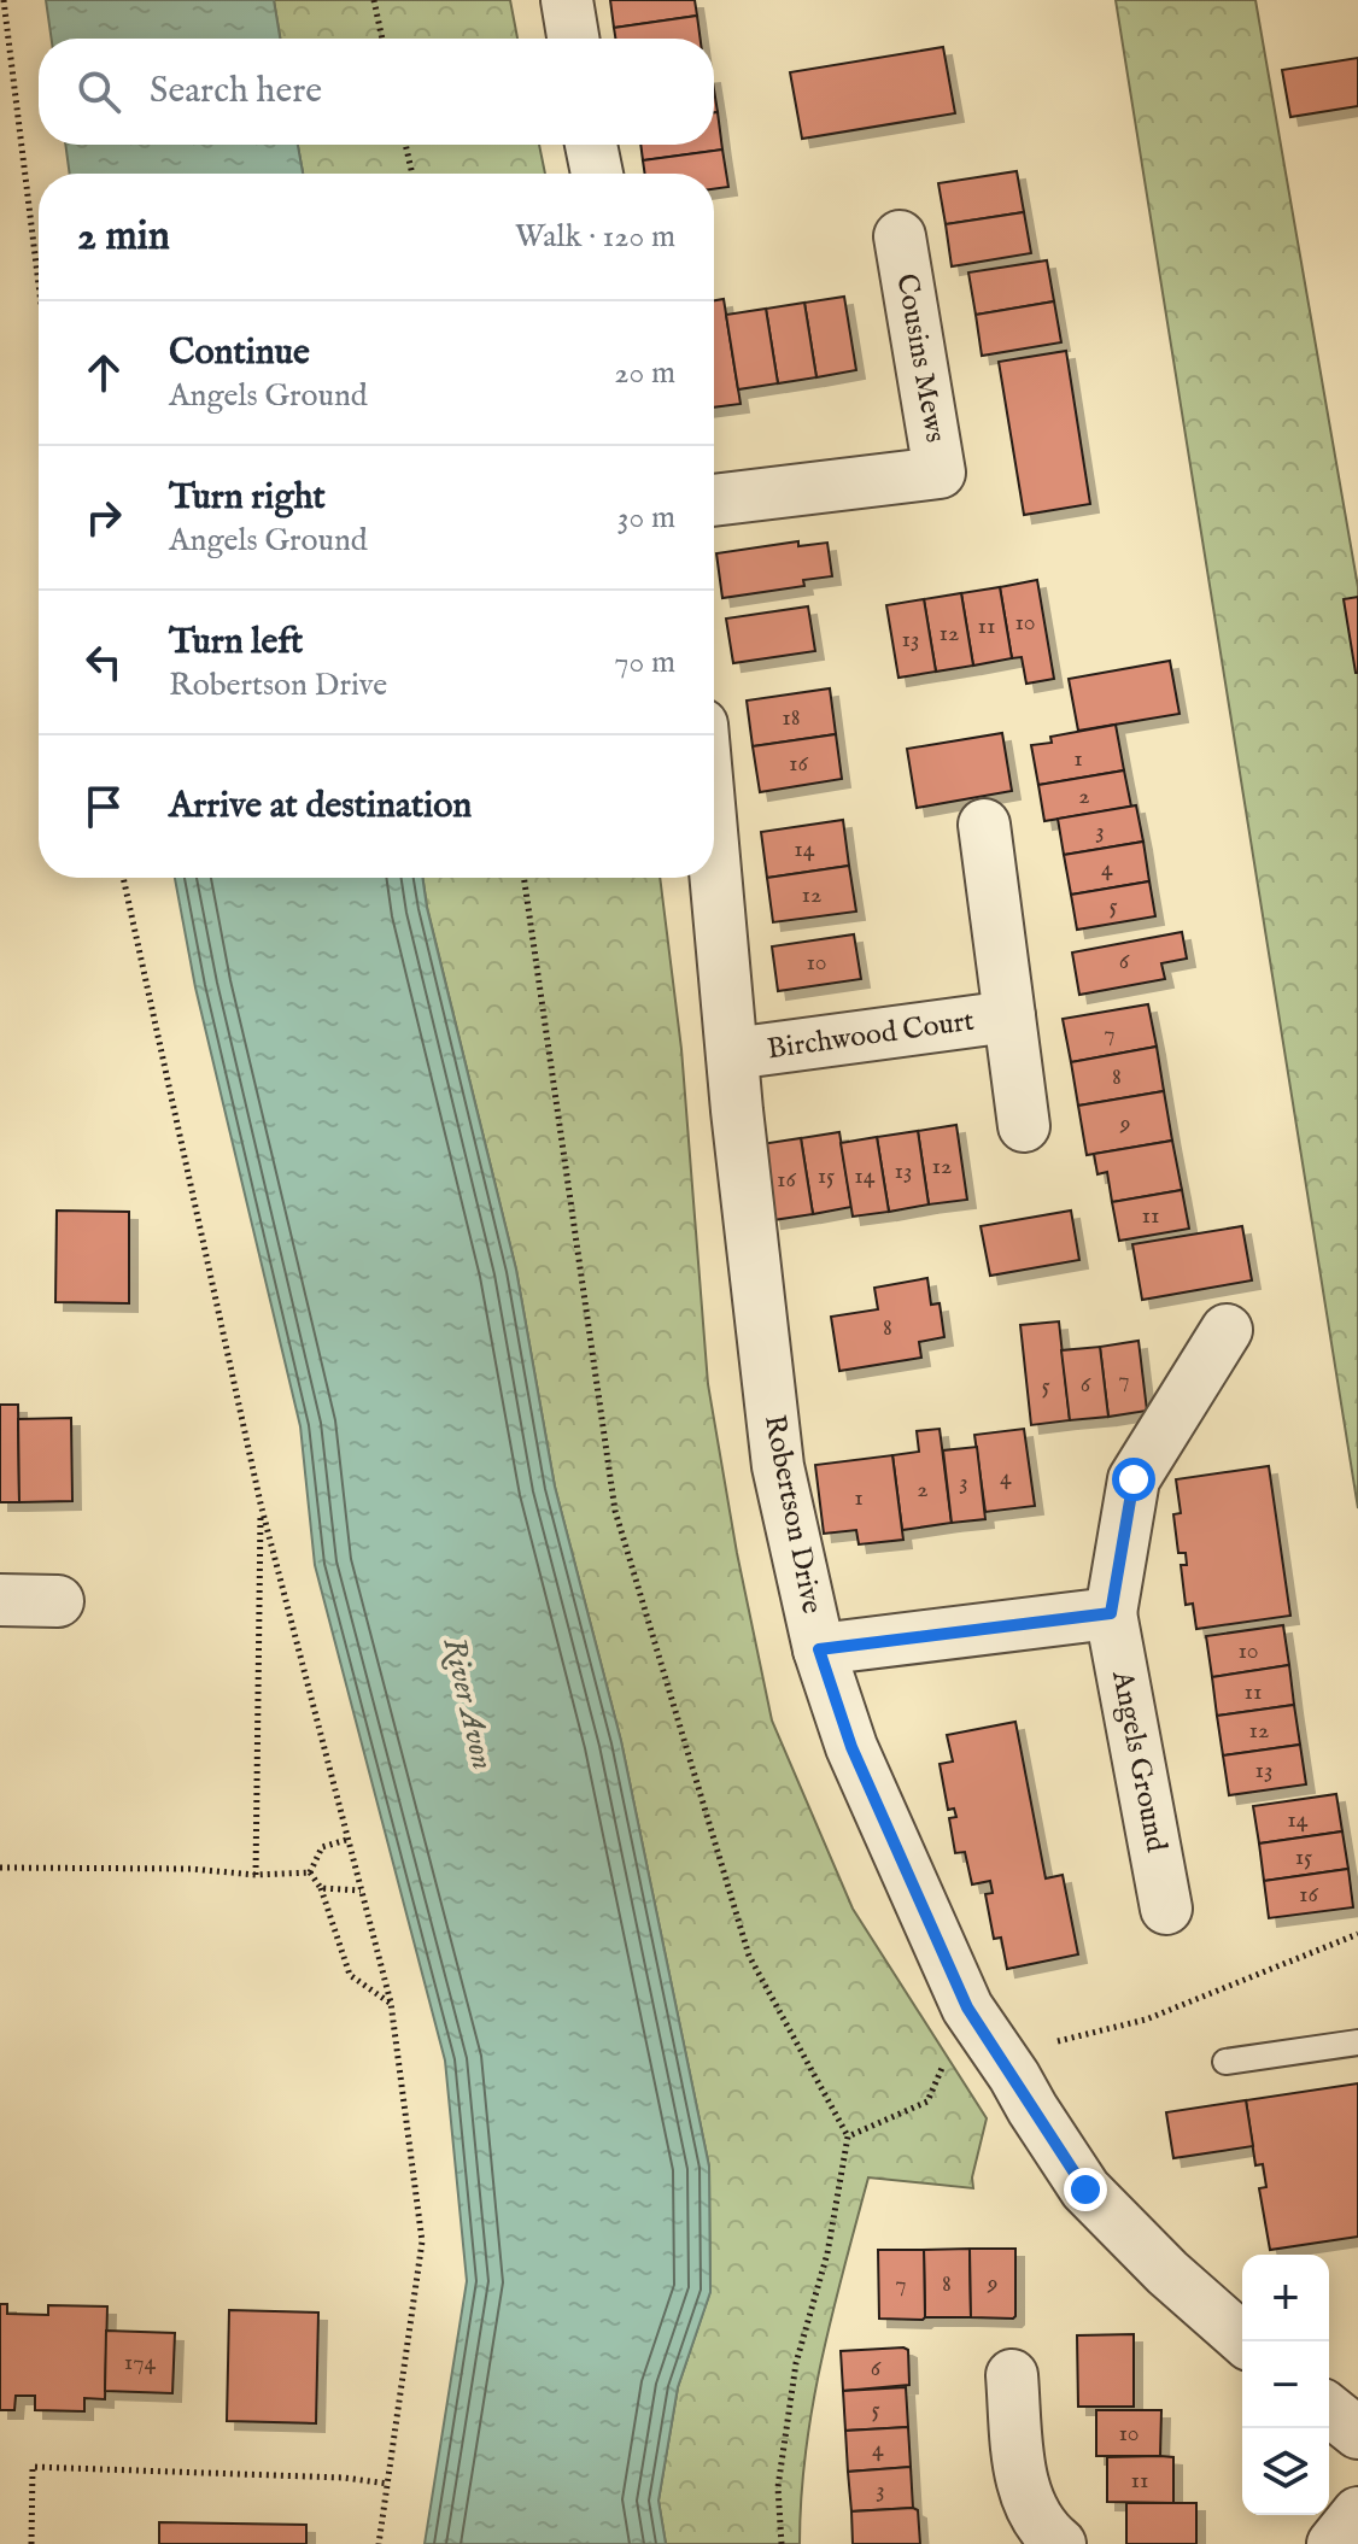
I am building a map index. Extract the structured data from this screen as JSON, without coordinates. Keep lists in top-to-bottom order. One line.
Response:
{"streets":{"street":["Cousins Mews","Birchwood Court","Robertson Drive","Angels Ground"]},"crossings":[["Birchwood Court","Robertson Drive"]],"water":["River Avon"],"house_numbers":["10","11","12","13","18","1","16","2","3","14","4","12","5","6","10","7","8","9","12","13","15","14","16","11","8","7","6","5","4","3","2","1","10","11","12","13","14","15","16","9","7","8","174","6","5","10","4","11","3"],"page":{"search":"Search here","heading":["2 min","Walk · 120 m"],"list":[["Continue","Angels Ground","20 m"],["Turn right","Angels Ground","30 m"],["Turn left","Robertson Drive","70 m"],"Arrive at destination"],"map_buttons":["+","−"]}}
